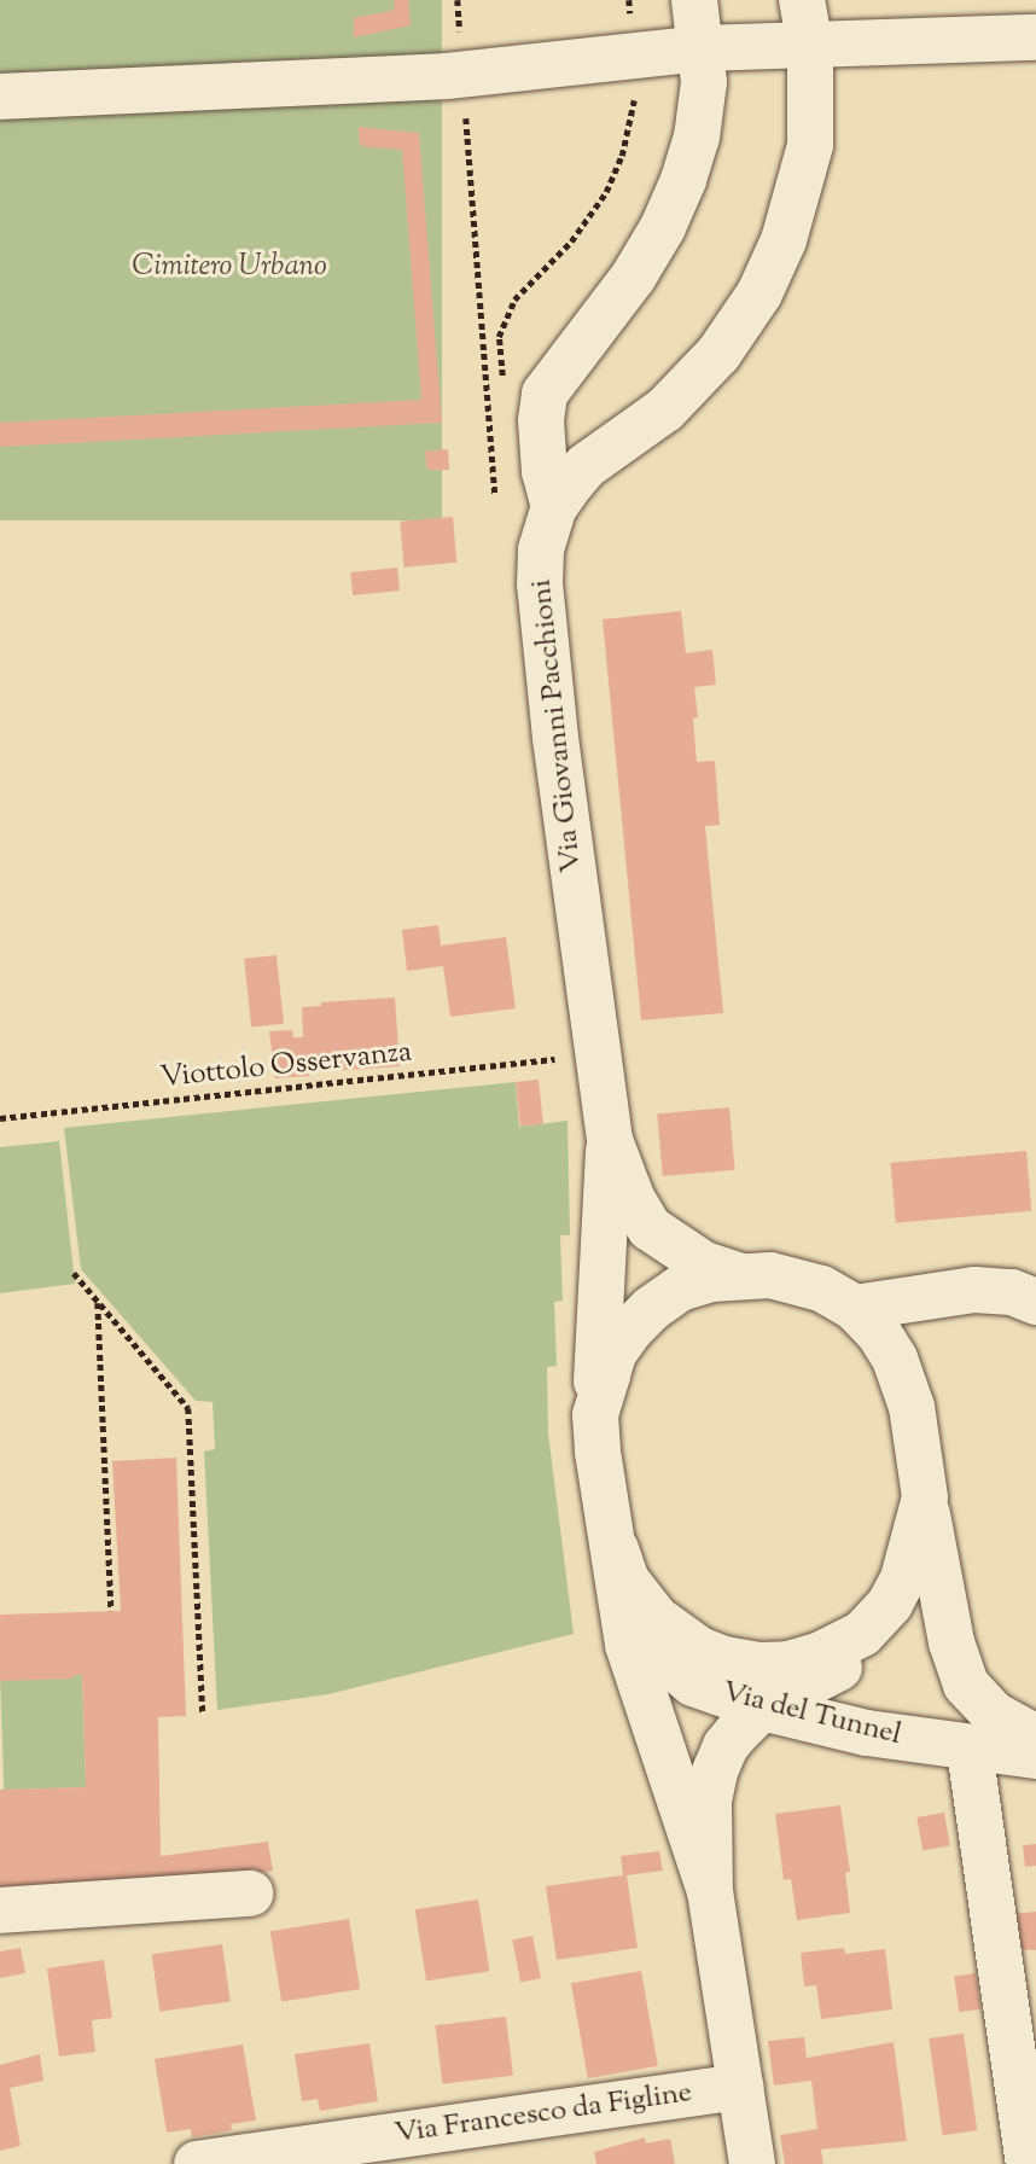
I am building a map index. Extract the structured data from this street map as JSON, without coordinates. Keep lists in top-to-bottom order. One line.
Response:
{"streets":{"street":["Via Giovanni Pacchioni","Via del Tunnel","Via Francesco da Figline"],"path":["Viottolo Osservanza"]},"parks":["Cimitero Urbano"]}
